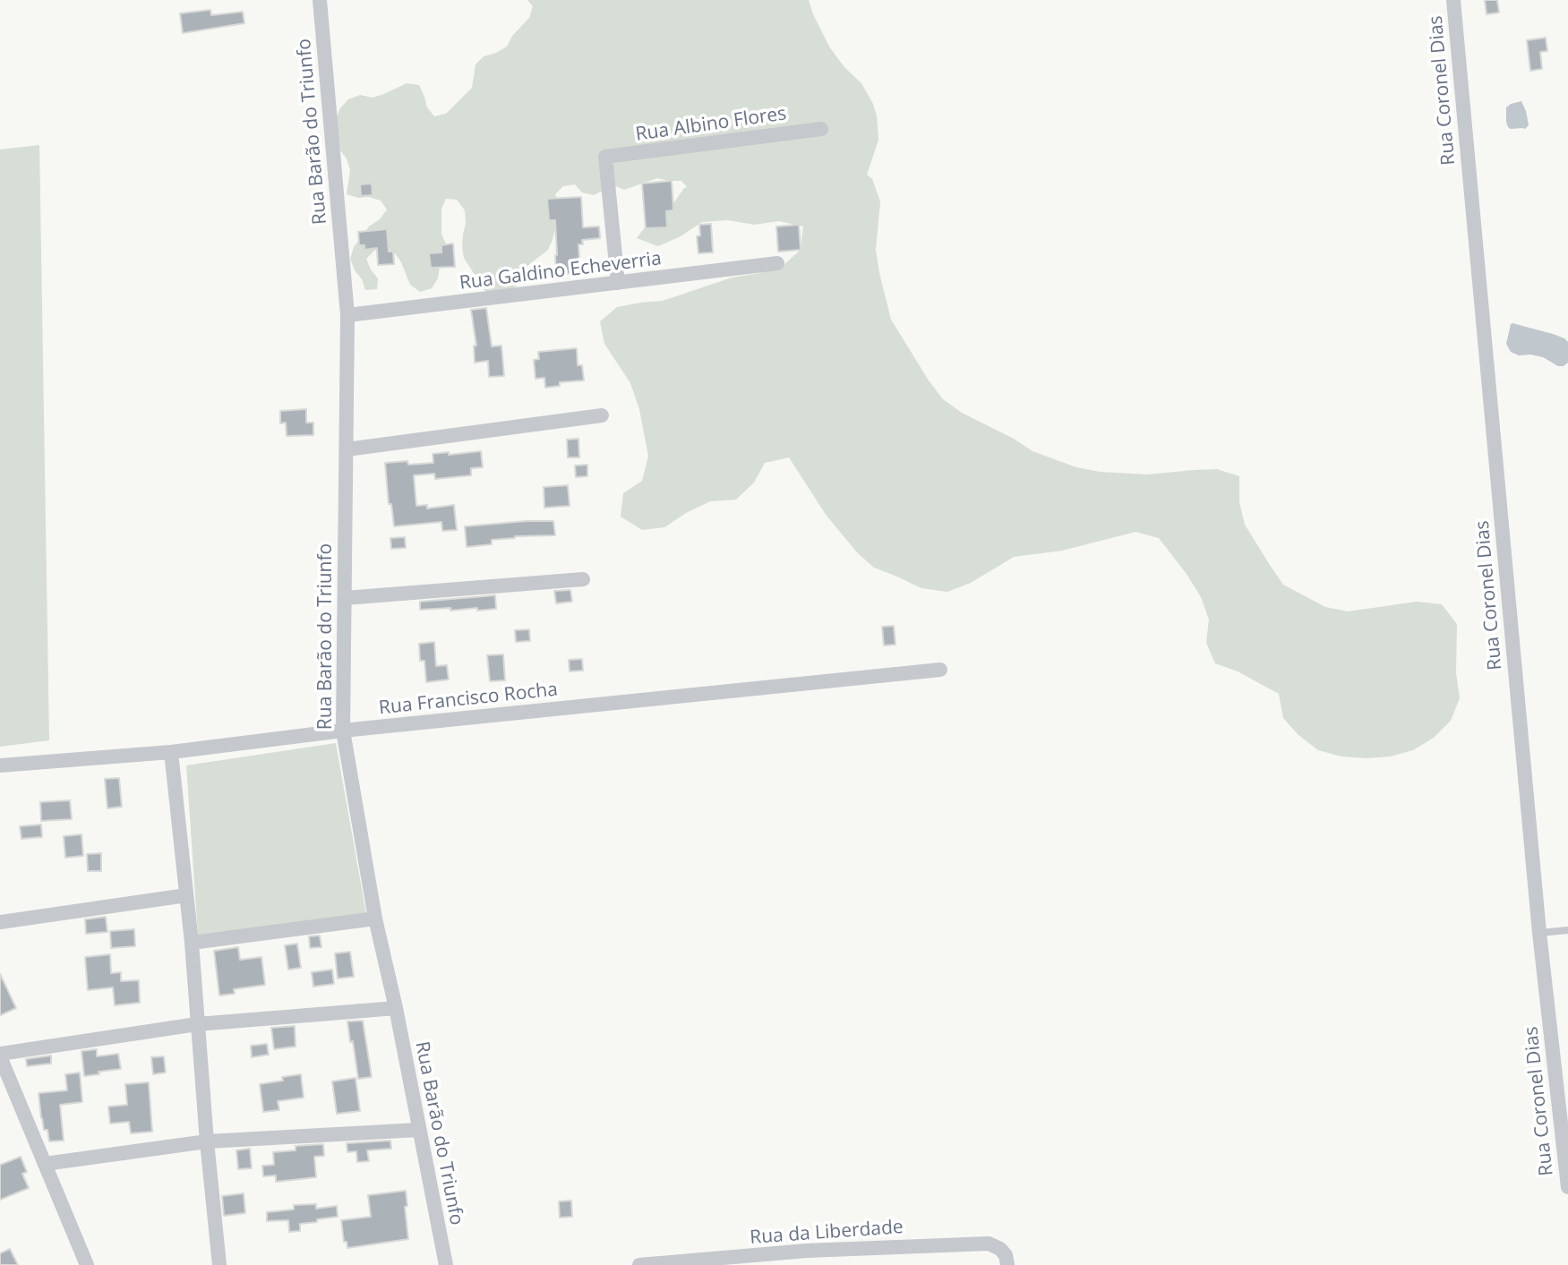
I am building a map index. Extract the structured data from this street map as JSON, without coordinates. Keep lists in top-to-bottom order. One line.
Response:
{"streets":{"street":["Rua Coronel Dias","Rua Albino Flores","Rua Barão do Triunfo","Rua Galdino Echeverria","Rua Francisco Rocha","Rua da Liberdade"]},"crossings":[["Rua Albino Flores","Rua Galdino Echeverria"],["Rua Barão do Triunfo","Rua Galdino Echeverria"],["Rua Barão do Triunfo","Rua Francisco Rocha"]]}
